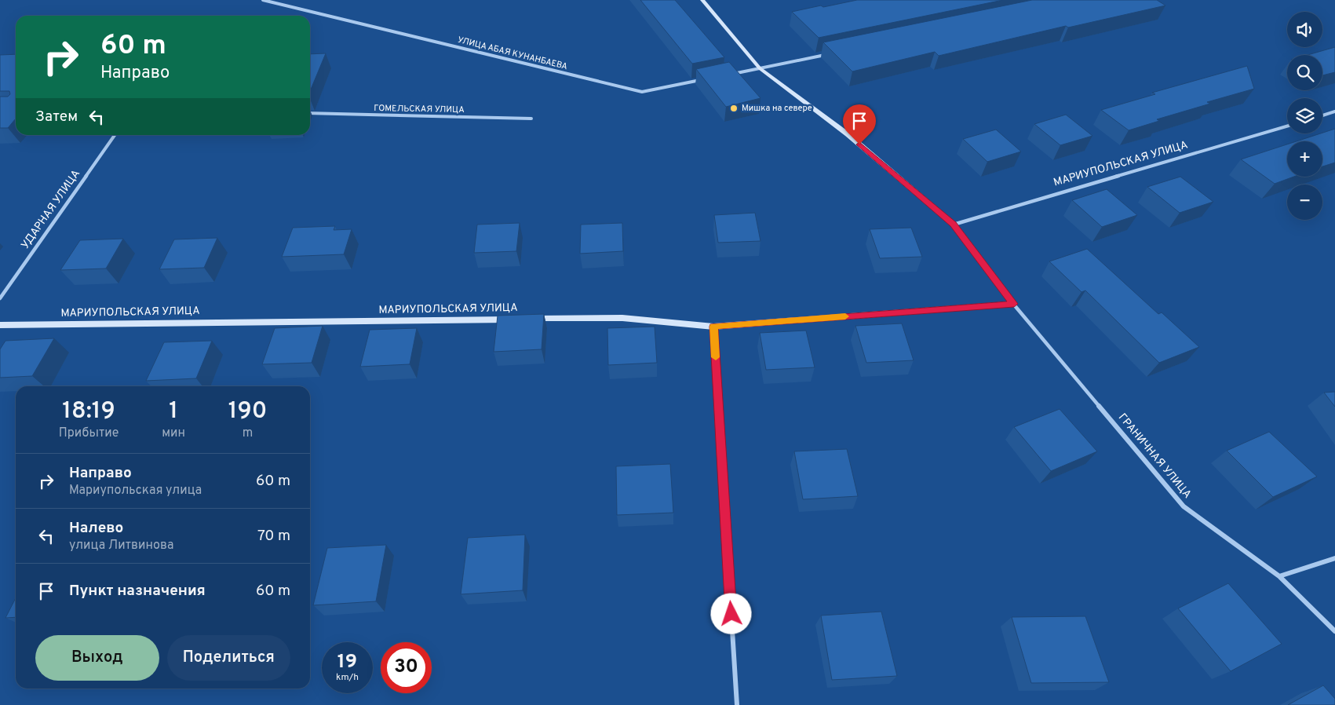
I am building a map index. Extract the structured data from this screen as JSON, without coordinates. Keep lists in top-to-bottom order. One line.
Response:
{"streets":{"street":["УЛИЦА АБАЯ КУНАНБАЕВА","ГОМЕЛЬСКАЯ УЛИЦА","МАРИУПОЛЬСКАЯ УЛИЦА","УДАРНАЯ УЛИЦА","ГРАНИЧНАЯ УЛИЦА"]},"crossings":[["МАРИУПОЛЬСКАЯ УЛИЦА","ГРАНИЧНАЯ УЛИЦА"]],"places":["Мишка на севере"],"page":{"map_buttons":["+","−"],"turn":["60 m","Направо"],"then":"Затем","eta":["18:19","Прибытие","1","мин","190","m"],"list":[{"name":"Направо","note":"Мариупольская улица","value":"60 m"},{"name":"Налево","note":"улица Литвинова","value":"70 m"},{"name":"Пункт назначения","value":"60 m"}],"buttons":["Выход","Поделиться"],"speed":"19 km/h","limit":"30"}}
